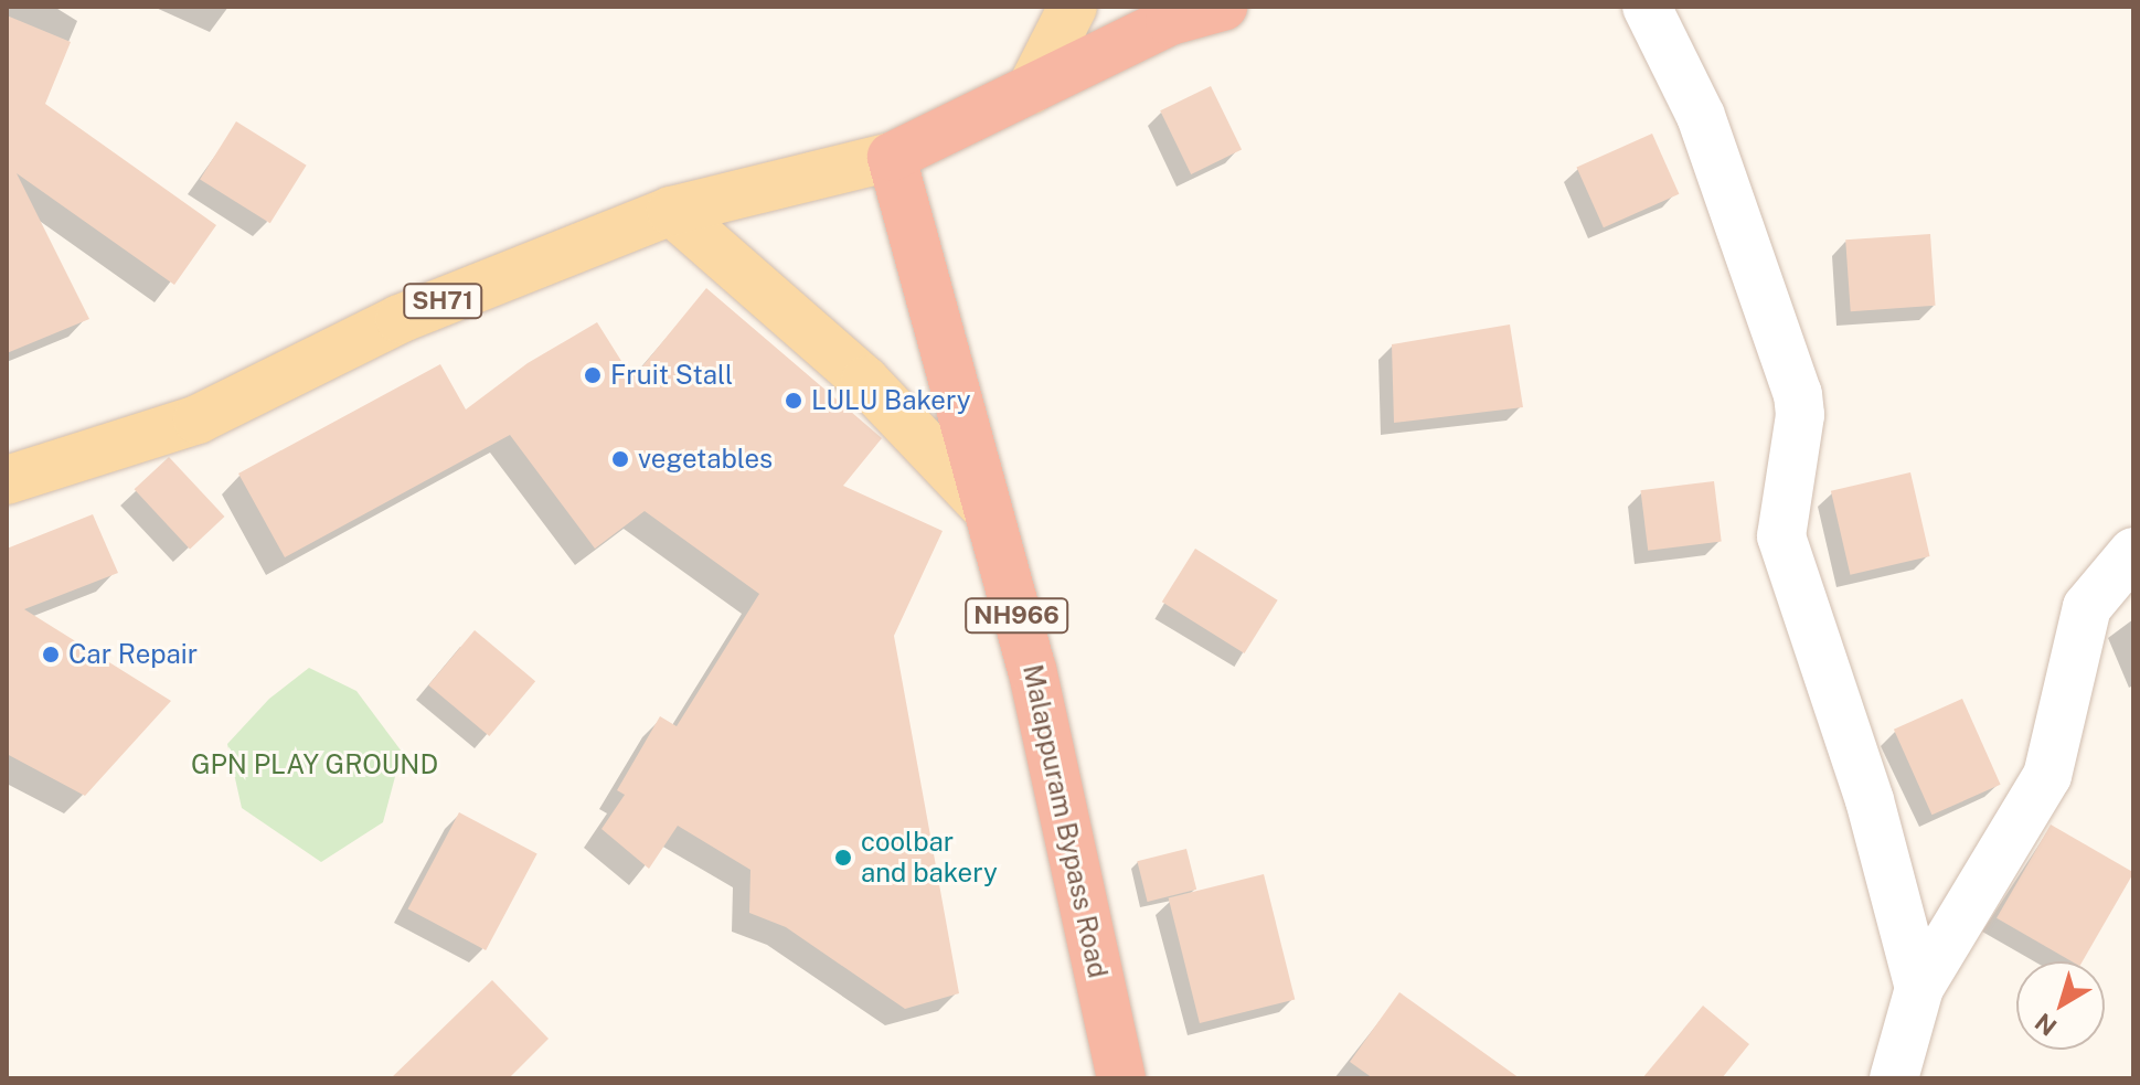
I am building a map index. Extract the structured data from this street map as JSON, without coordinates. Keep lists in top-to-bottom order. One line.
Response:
{"streets":{"highway":["NH966","Malappuram Bypass Road"],"main road":["SH71"]},"crossings":[["SH71","Malappuram Bypass Road"]],"parks":["GPN PLAY GROUND"],"places":["Fruit Stall","LULU Bakery","vegetables","Car Repair","coolbar and bakery"],"north":"bottom left"}
